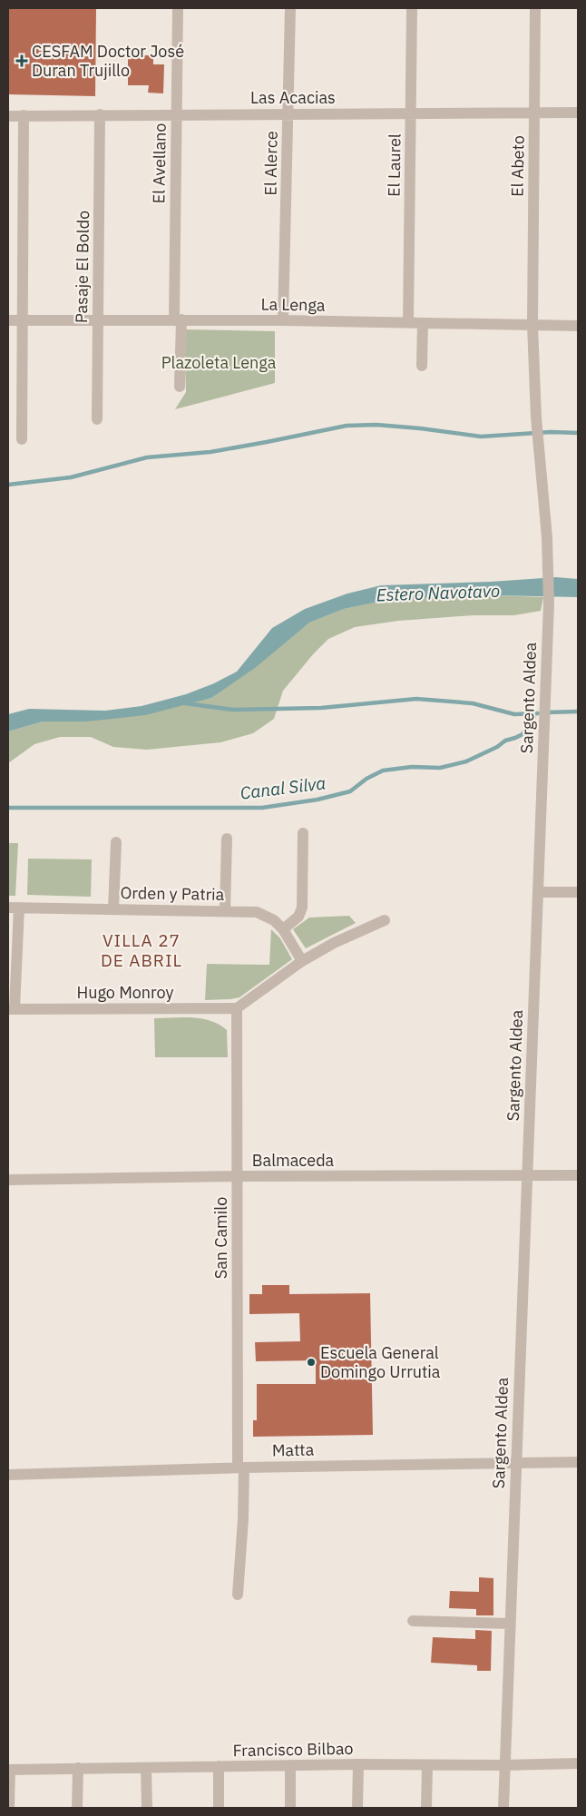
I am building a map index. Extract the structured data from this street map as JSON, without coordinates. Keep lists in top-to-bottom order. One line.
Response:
{"streets":{"street":["Las Acacias","El Avellano","El Alerce","El Laurel","El Abeto","Pasaje El Boldo","La Lenga","Sargento Aldea","Orden y Patria","Hugo Monroy","Balmaceda","San Camilo","Matta","Francisco Bilbao"]},"crossings":[["Las Acacias","El Avellano"],["Las Acacias","El Alerce"],["Las Acacias","El Laurel"],["Las Acacias","El Abeto"],["Las Acacias","Pasaje El Boldo"],["El Avellano","La Lenga"],["El Alerce","La Lenga"],["El Laurel","La Lenga"],["El Abeto","La Lenga"],["El Abeto","Sargento Aldea"],["Pasaje El Boldo","La Lenga"],["La Lenga","Sargento Aldea"],["Sargento Aldea","Balmaceda"],["Sargento Aldea","Matta"],["Sargento Aldea","Francisco Bilbao"],["Hugo Monroy","San Camilo"],["Balmaceda","San Camilo"],["San Camilo","Matta"]],"districts":["VILLA 27 DE ABRIL"],"water":["Estero Navotavo","Canal Silva"],"parks":["Plazoleta Lenga"],"places":{"health":["CESFAM Doctor José Duran Trujillo"],"other":["Escuela General Domingo Urrutia"]}}
